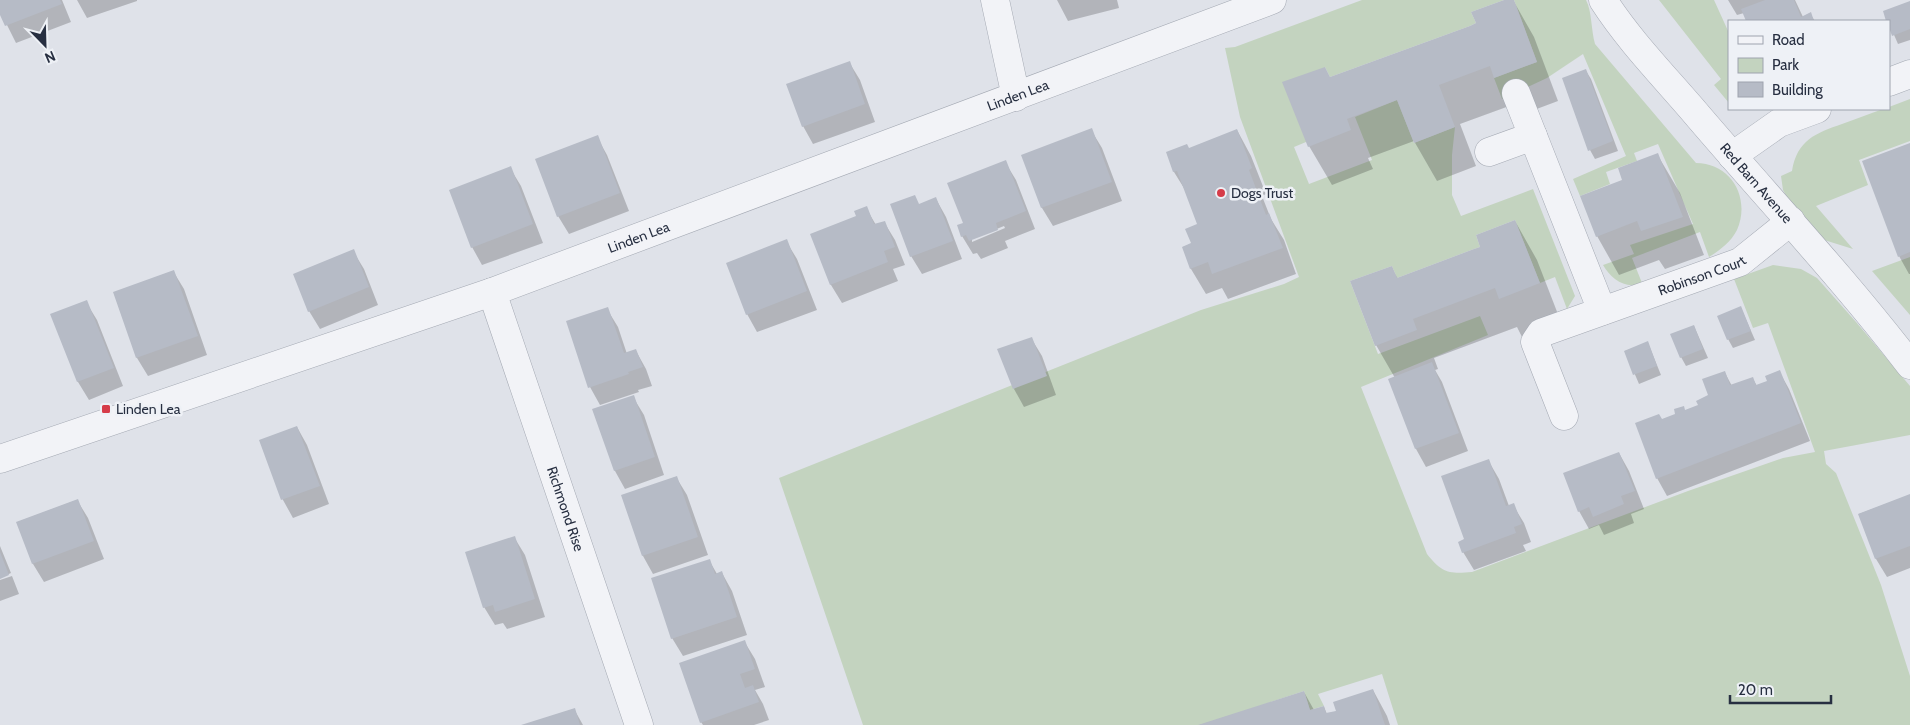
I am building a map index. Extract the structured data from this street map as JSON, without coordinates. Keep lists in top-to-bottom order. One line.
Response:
{"streets":{"street":["Linden Lea","Red Barn Avenue","Robinson Court","Richmond Rise"]},"crossings":[["Linden Lea","Richmond Rise"],["Red Barn Avenue","Robinson Court"]],"places":{"other":["Dogs Trust"],"transit":["Linden Lea"]},"legend":["Road","Park","Building"],"scale_bar":"20 m","north":"bottom right"}
